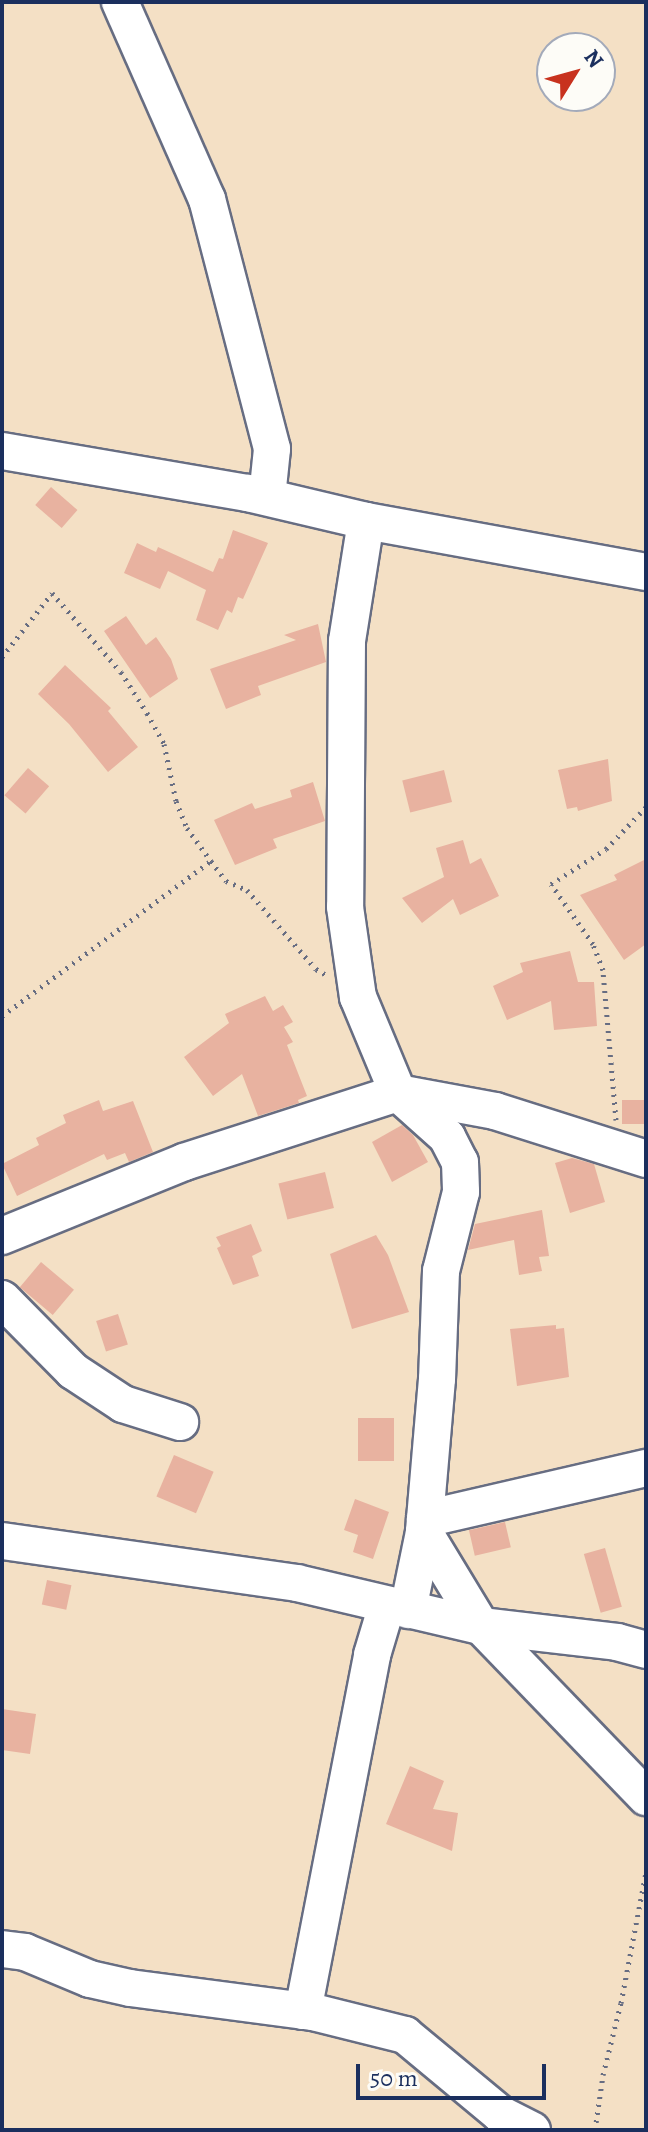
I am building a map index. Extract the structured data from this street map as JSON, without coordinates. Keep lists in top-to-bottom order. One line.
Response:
{"scale_bar":"50 m","north":"top right"}
